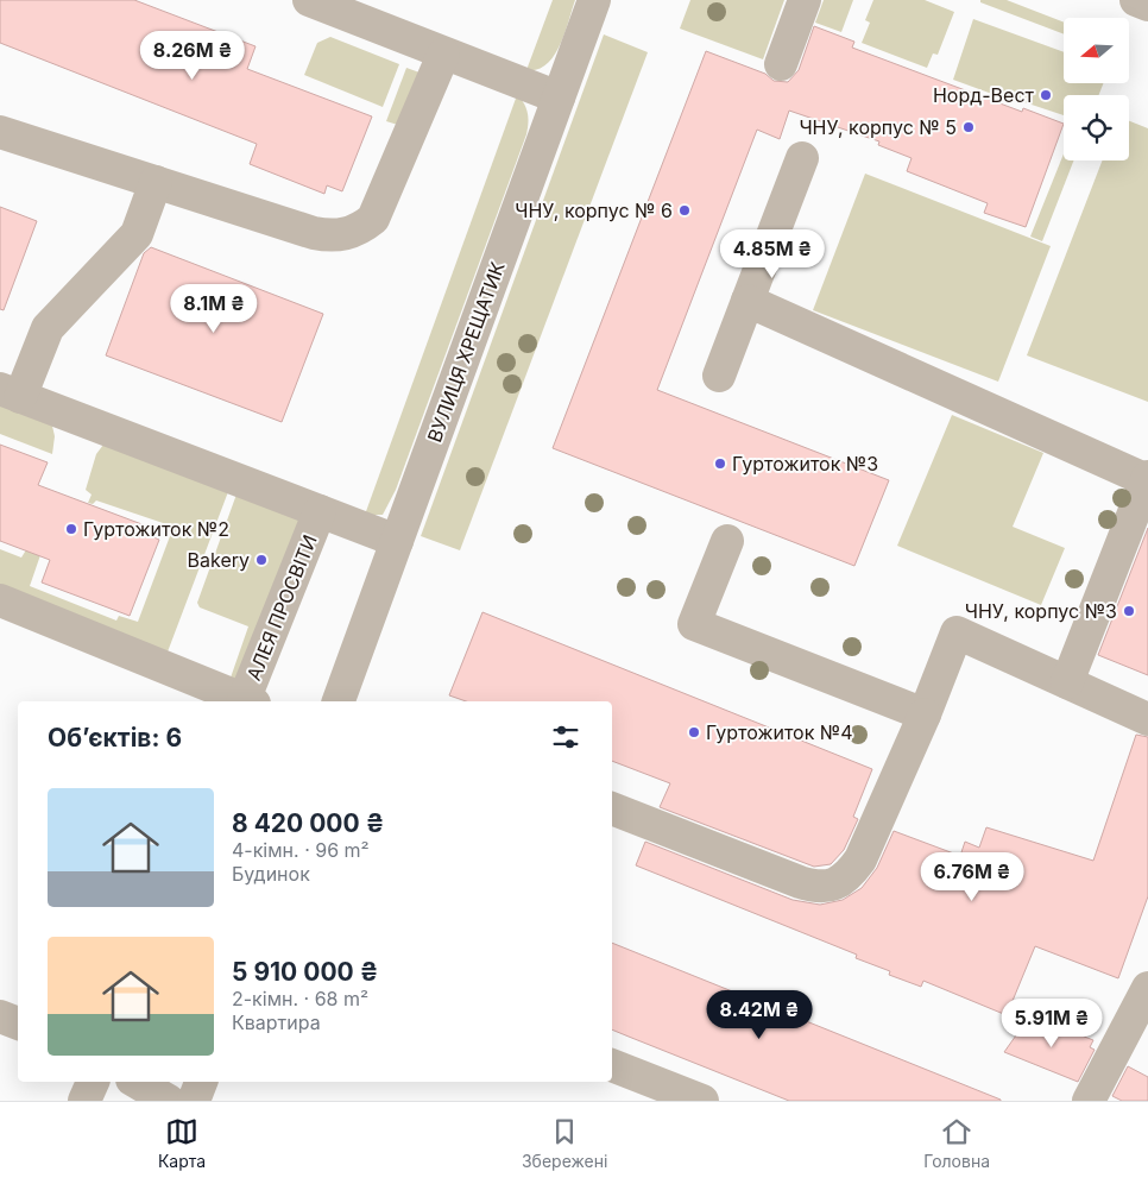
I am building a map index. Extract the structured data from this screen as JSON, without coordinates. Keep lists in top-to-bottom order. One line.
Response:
{"streets":{"street":["ВУЛИЦЯ ХРЕЩАТИК","АЛЕЯ ПРОСВІТИ"]},"places":["Норд-Вест","ЧНУ, корпус № 5","ЧНУ, корпус № 6","Гуртожиток №3","Гуртожиток №2","Bakery","ЧНУ, корпус №3","Гуртожиток №4"],"north":"left","page":{"price":["8.26M ₴","4.85M ₴","8.1M ₴","6.76M ₴","8.42M ₴","5.91M ₴"],"heading":"Об’єктів: 6","list":[{"name":"8 420 000 ₴","note":"4-кімн. · 96 m² · Будинок"},{"name":"5 910 000 ₴","note":"2-кімн. · 68 m² · Квартира"}],"tabs":["Карта","Збережені","Головна"]}}
